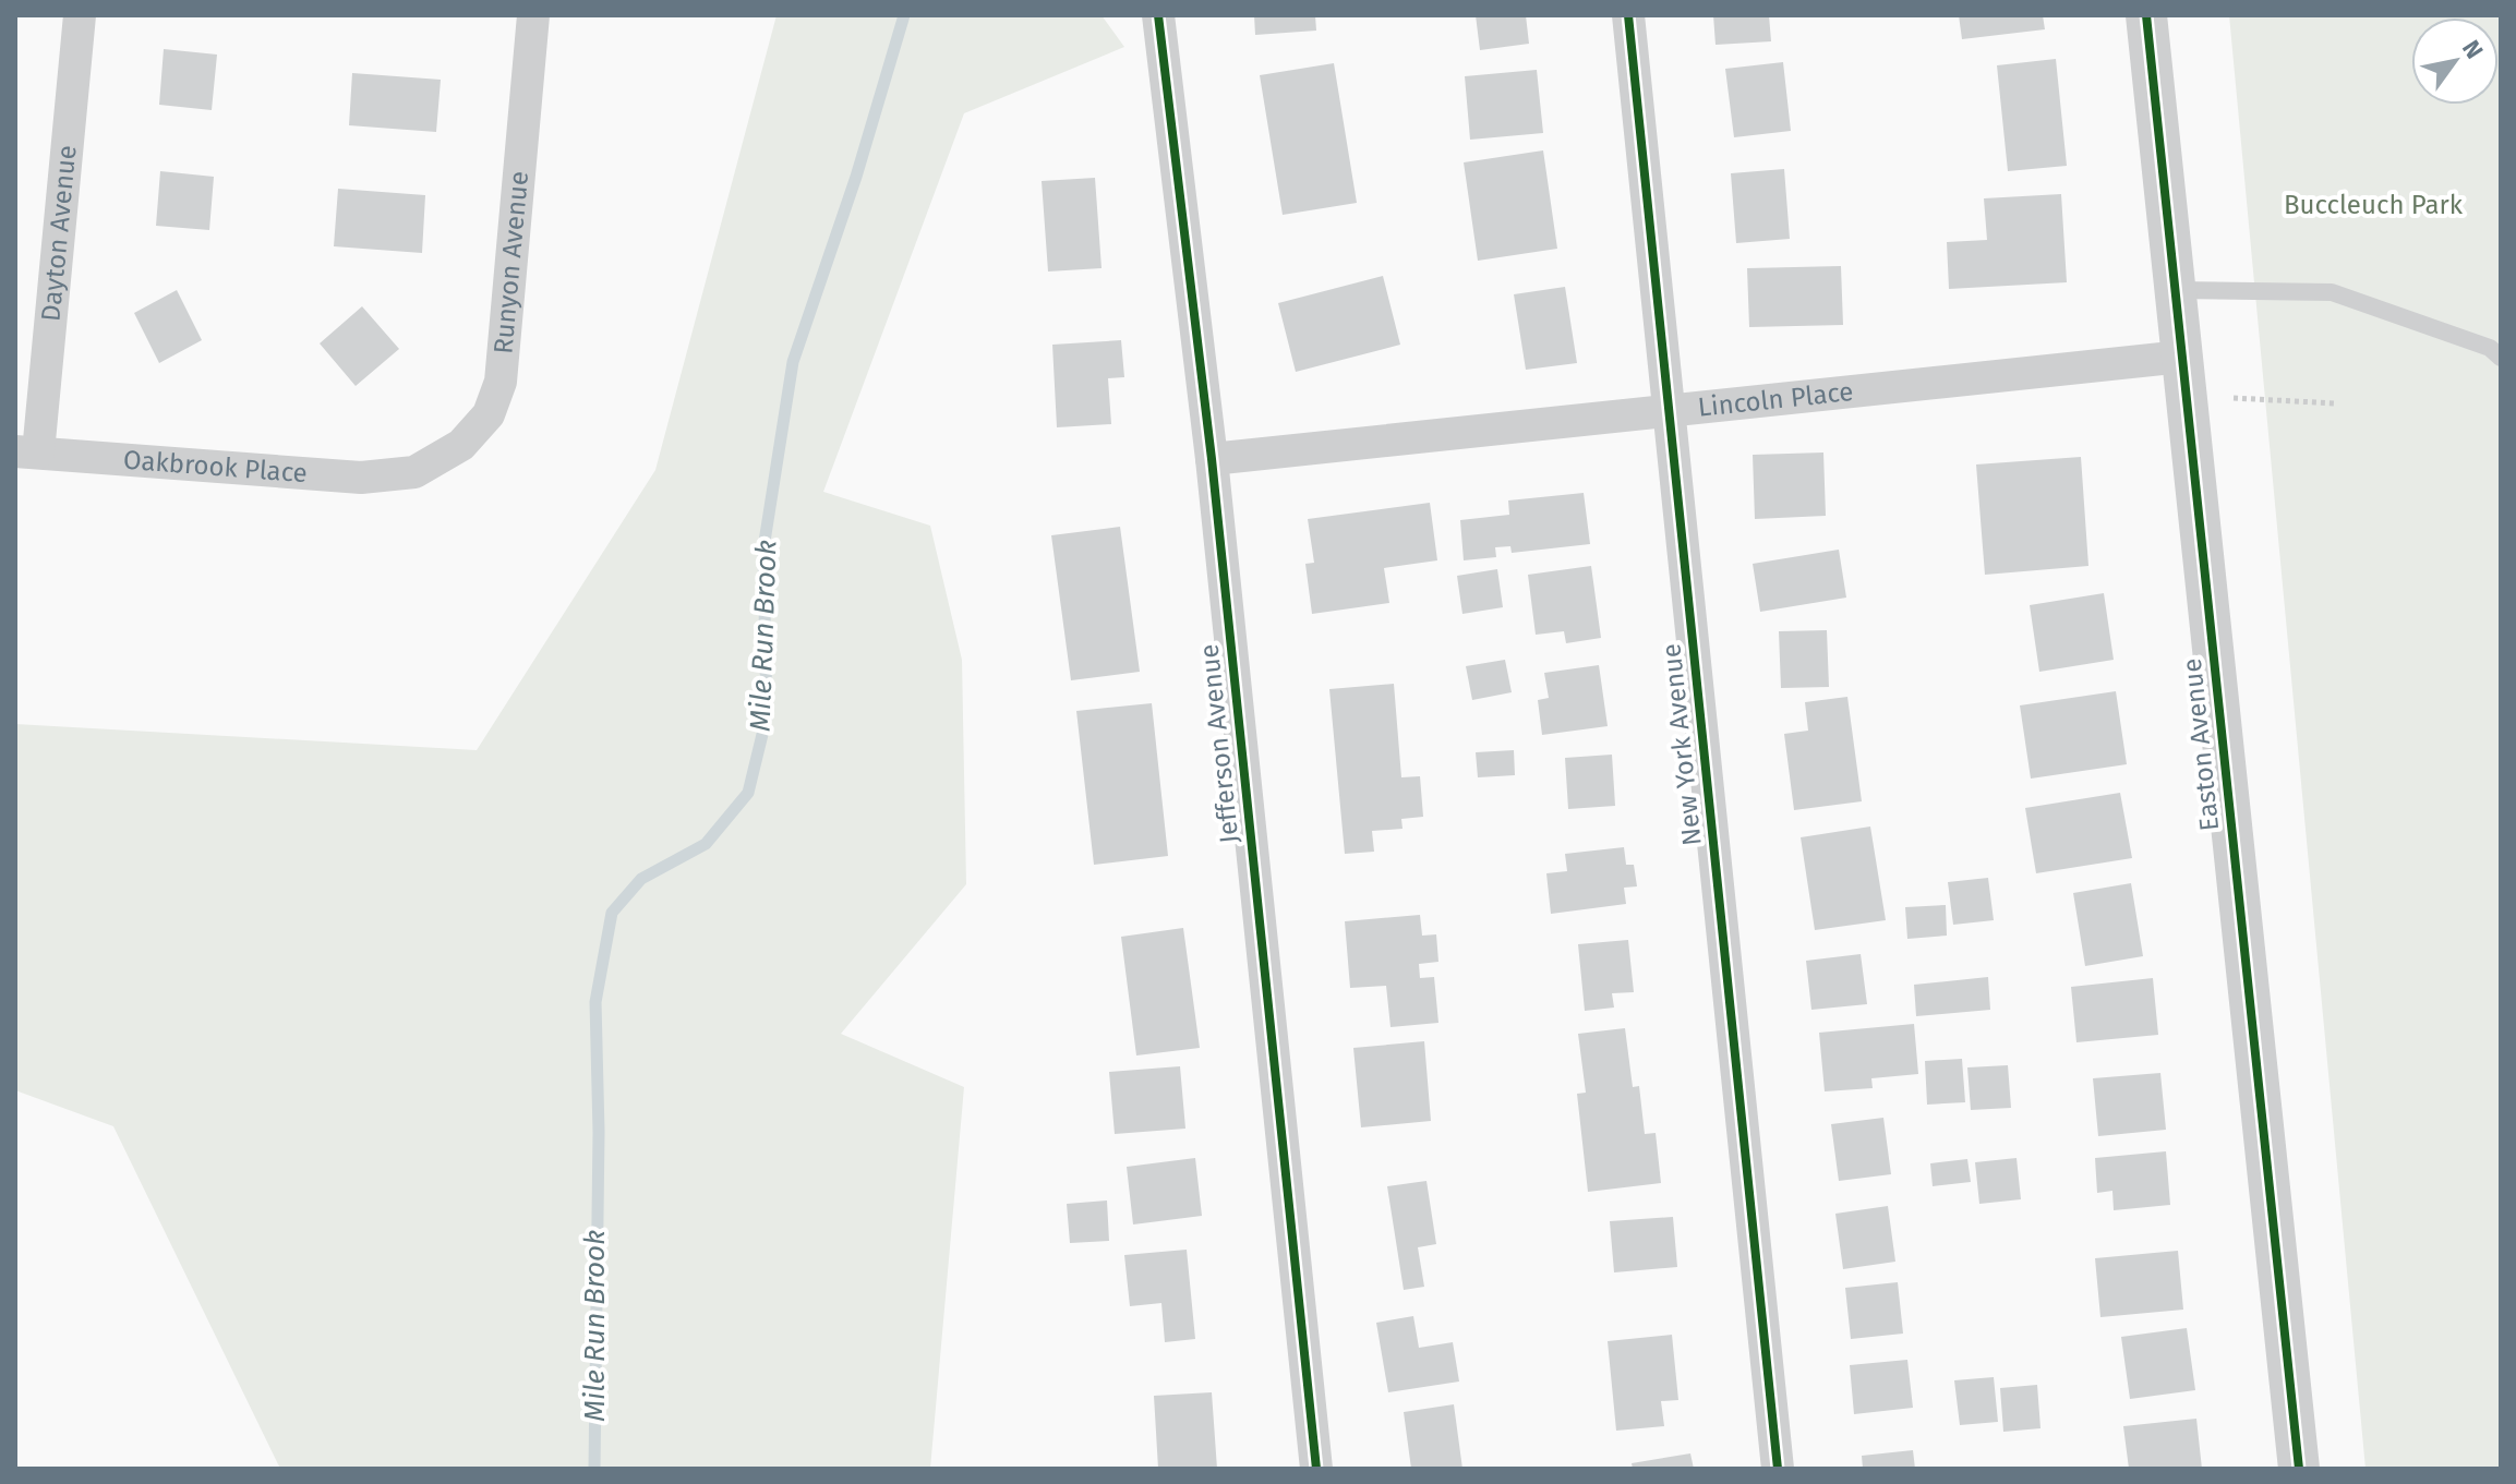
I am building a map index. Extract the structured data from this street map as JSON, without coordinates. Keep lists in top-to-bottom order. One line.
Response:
{"streets":{"street":["Dayton Avenue","Runyon Avenue","Lincoln Place","Oakbrook Place","Jefferson Avenue","New York Avenue","Easton Avenue"]},"crossings":[["Dayton Avenue","Oakbrook Place"],["Runyon Avenue","Oakbrook Place"],["Lincoln Place","Jefferson Avenue"],["Lincoln Place","New York Avenue"],["Lincoln Place","Easton Avenue"]],"water":["Mile Run Brook"],"parks":["Buccleuch Park"],"north":"top right"}
